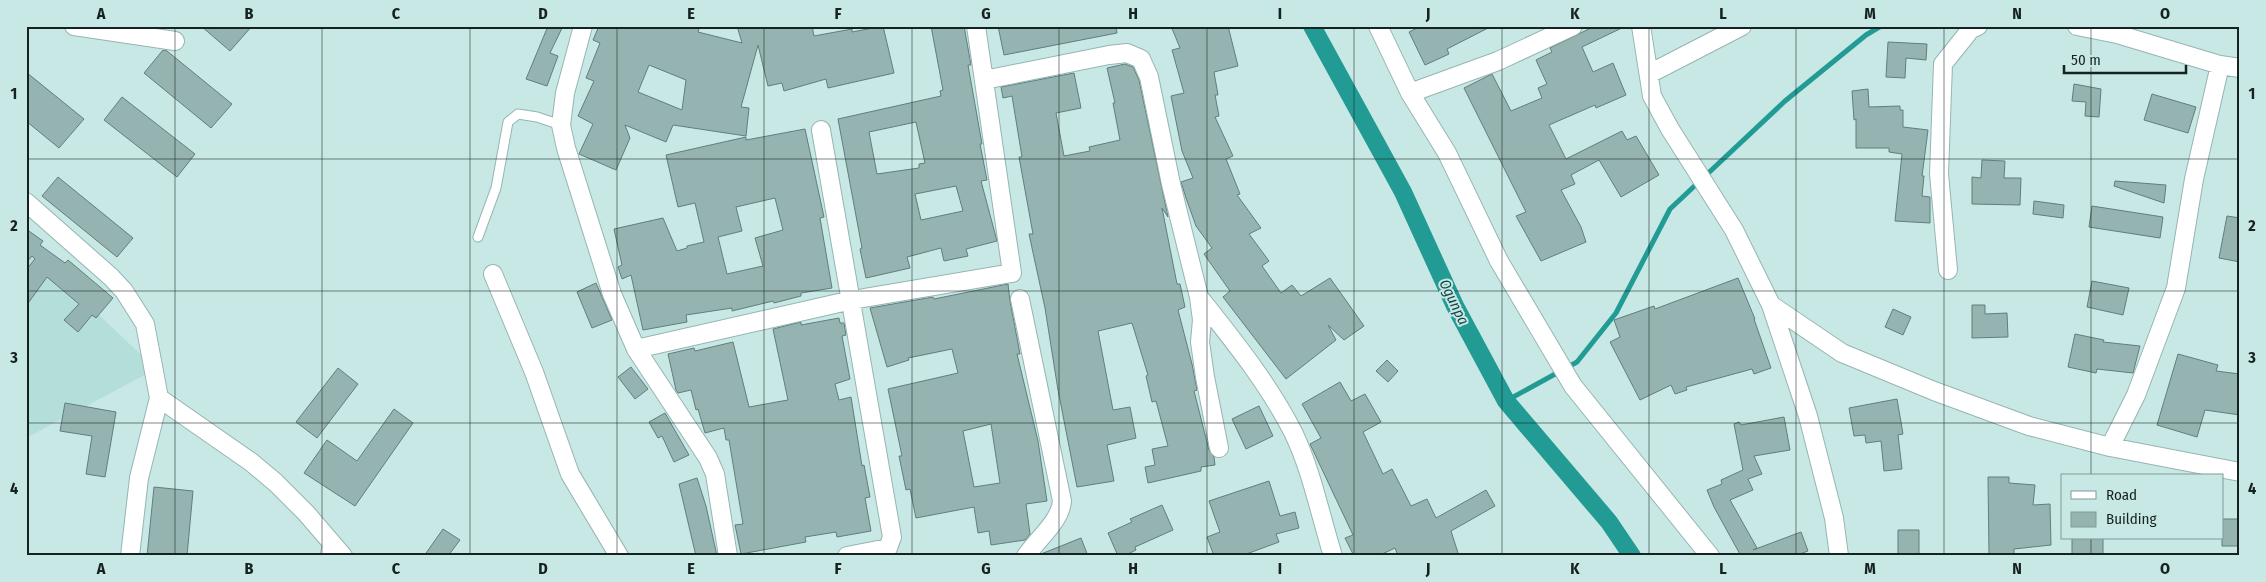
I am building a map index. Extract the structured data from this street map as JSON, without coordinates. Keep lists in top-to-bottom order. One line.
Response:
{"water":["Ogunpa"],"legend":["Road","Building"],"scale_bar":"50 m","grid":{"columns":["A","B","C","D","E","F","G","H","I","J","K","L","M","N","O"],"rows":["1","2","3","4"]}}
